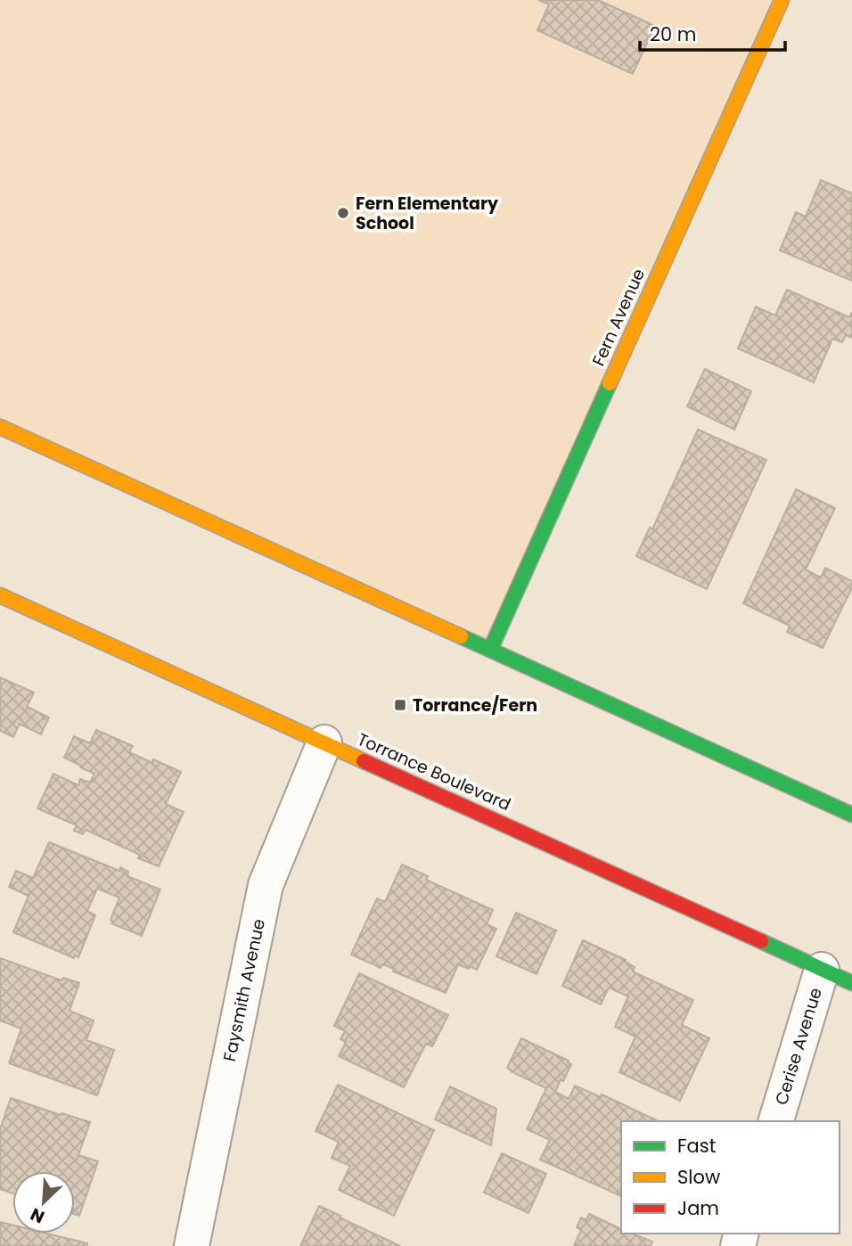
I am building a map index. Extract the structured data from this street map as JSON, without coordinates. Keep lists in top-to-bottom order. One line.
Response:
{"streets":{"street":["Fern Avenue","Torrance Boulevard","Faysmith Avenue","Cerise Avenue"]},"crossings":[["Torrance Boulevard","Faysmith Avenue"],["Torrance Boulevard","Cerise Avenue"]],"places":{"other":["Fern Elementary School"],"transit":["Torrance/Fern"]},"legend":["Fast","Slow","Jam"],"scale_bar":"20 m","north":"bottom left"}
